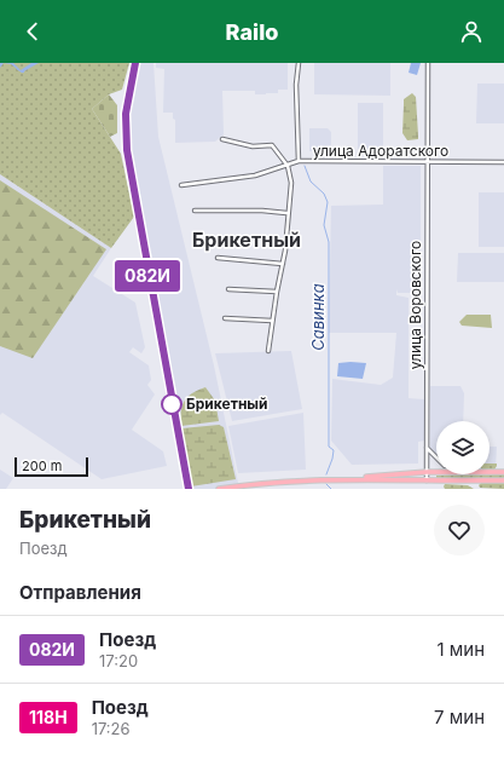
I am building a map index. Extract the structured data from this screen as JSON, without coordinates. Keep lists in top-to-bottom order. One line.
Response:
{"streets":{"street":["улица Адоратского","улица Воровского"]},"crossings":[["улица Адоратского","улица Воровского"]],"districts":["Брикетный"],"water":["Савинка"],"places":["Брикетный"],"scale_bar":"200 m","page":{"header":"Railo","on_map":"082И","scale":"200 m","heading":[["Брикетный","Поезд"],"Отправления"],"list":[{"mark":"082И","name":"Поезд","note":"17:20","value":"1 мин"},{"mark":"118Н","name":"Поезд","note":"17:26","value":"7 мин"}]}}
